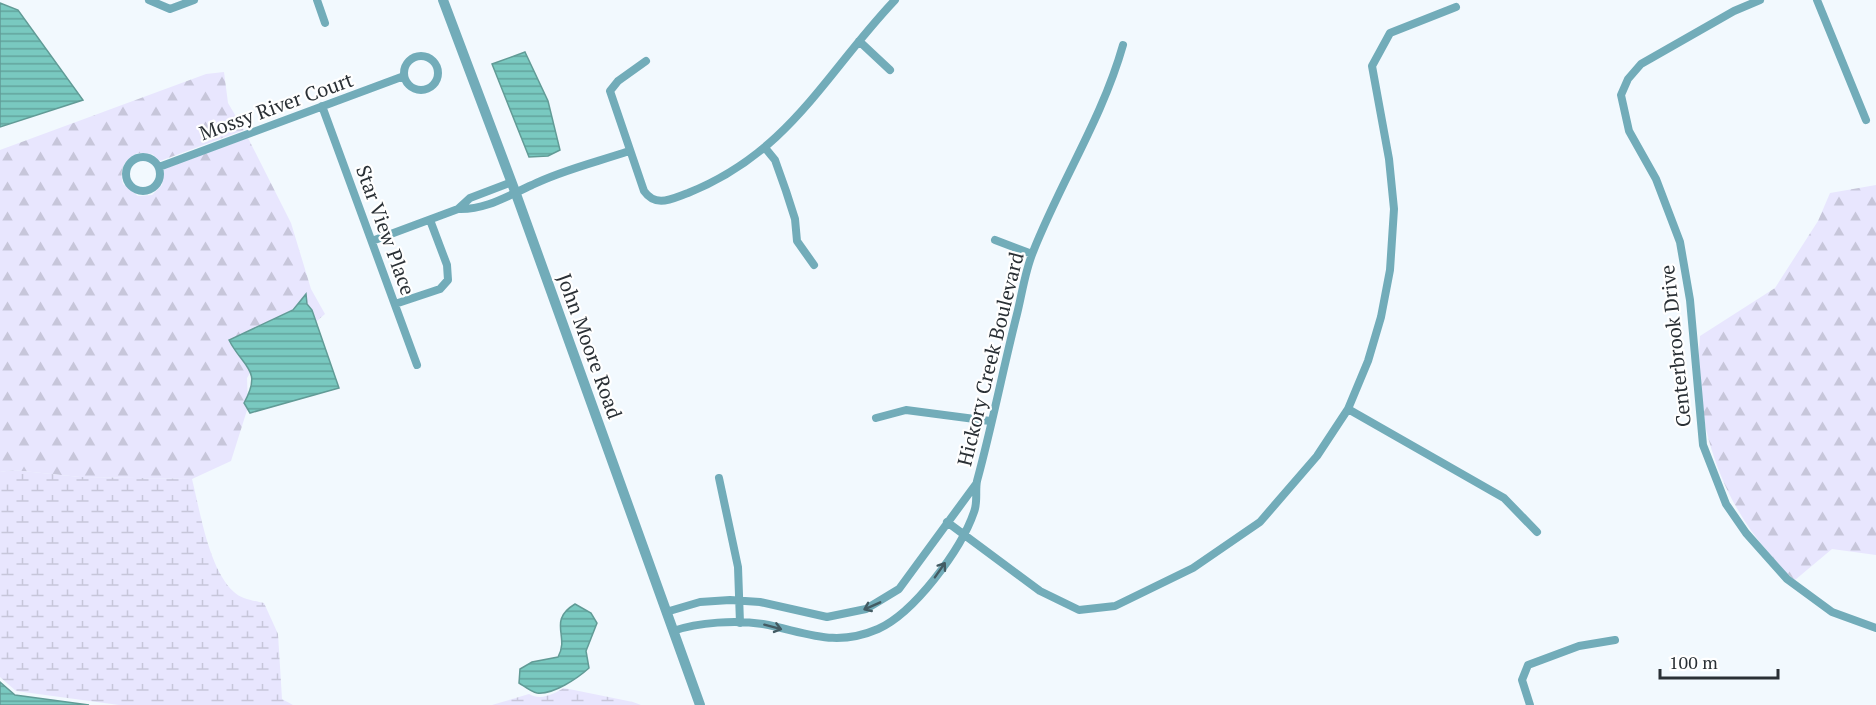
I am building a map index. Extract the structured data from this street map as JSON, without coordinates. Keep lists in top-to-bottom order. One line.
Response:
{"streets":{"street":["Mossy River Court","Star View Place","John Moore Road","Centerbrook Drive","Hickory Creek Boulevard"]},"crossings":[["Mossy River Court","Star View Place"],["John Moore Road","Hickory Creek Boulevard"]],"scale_bar":"100 m"}
